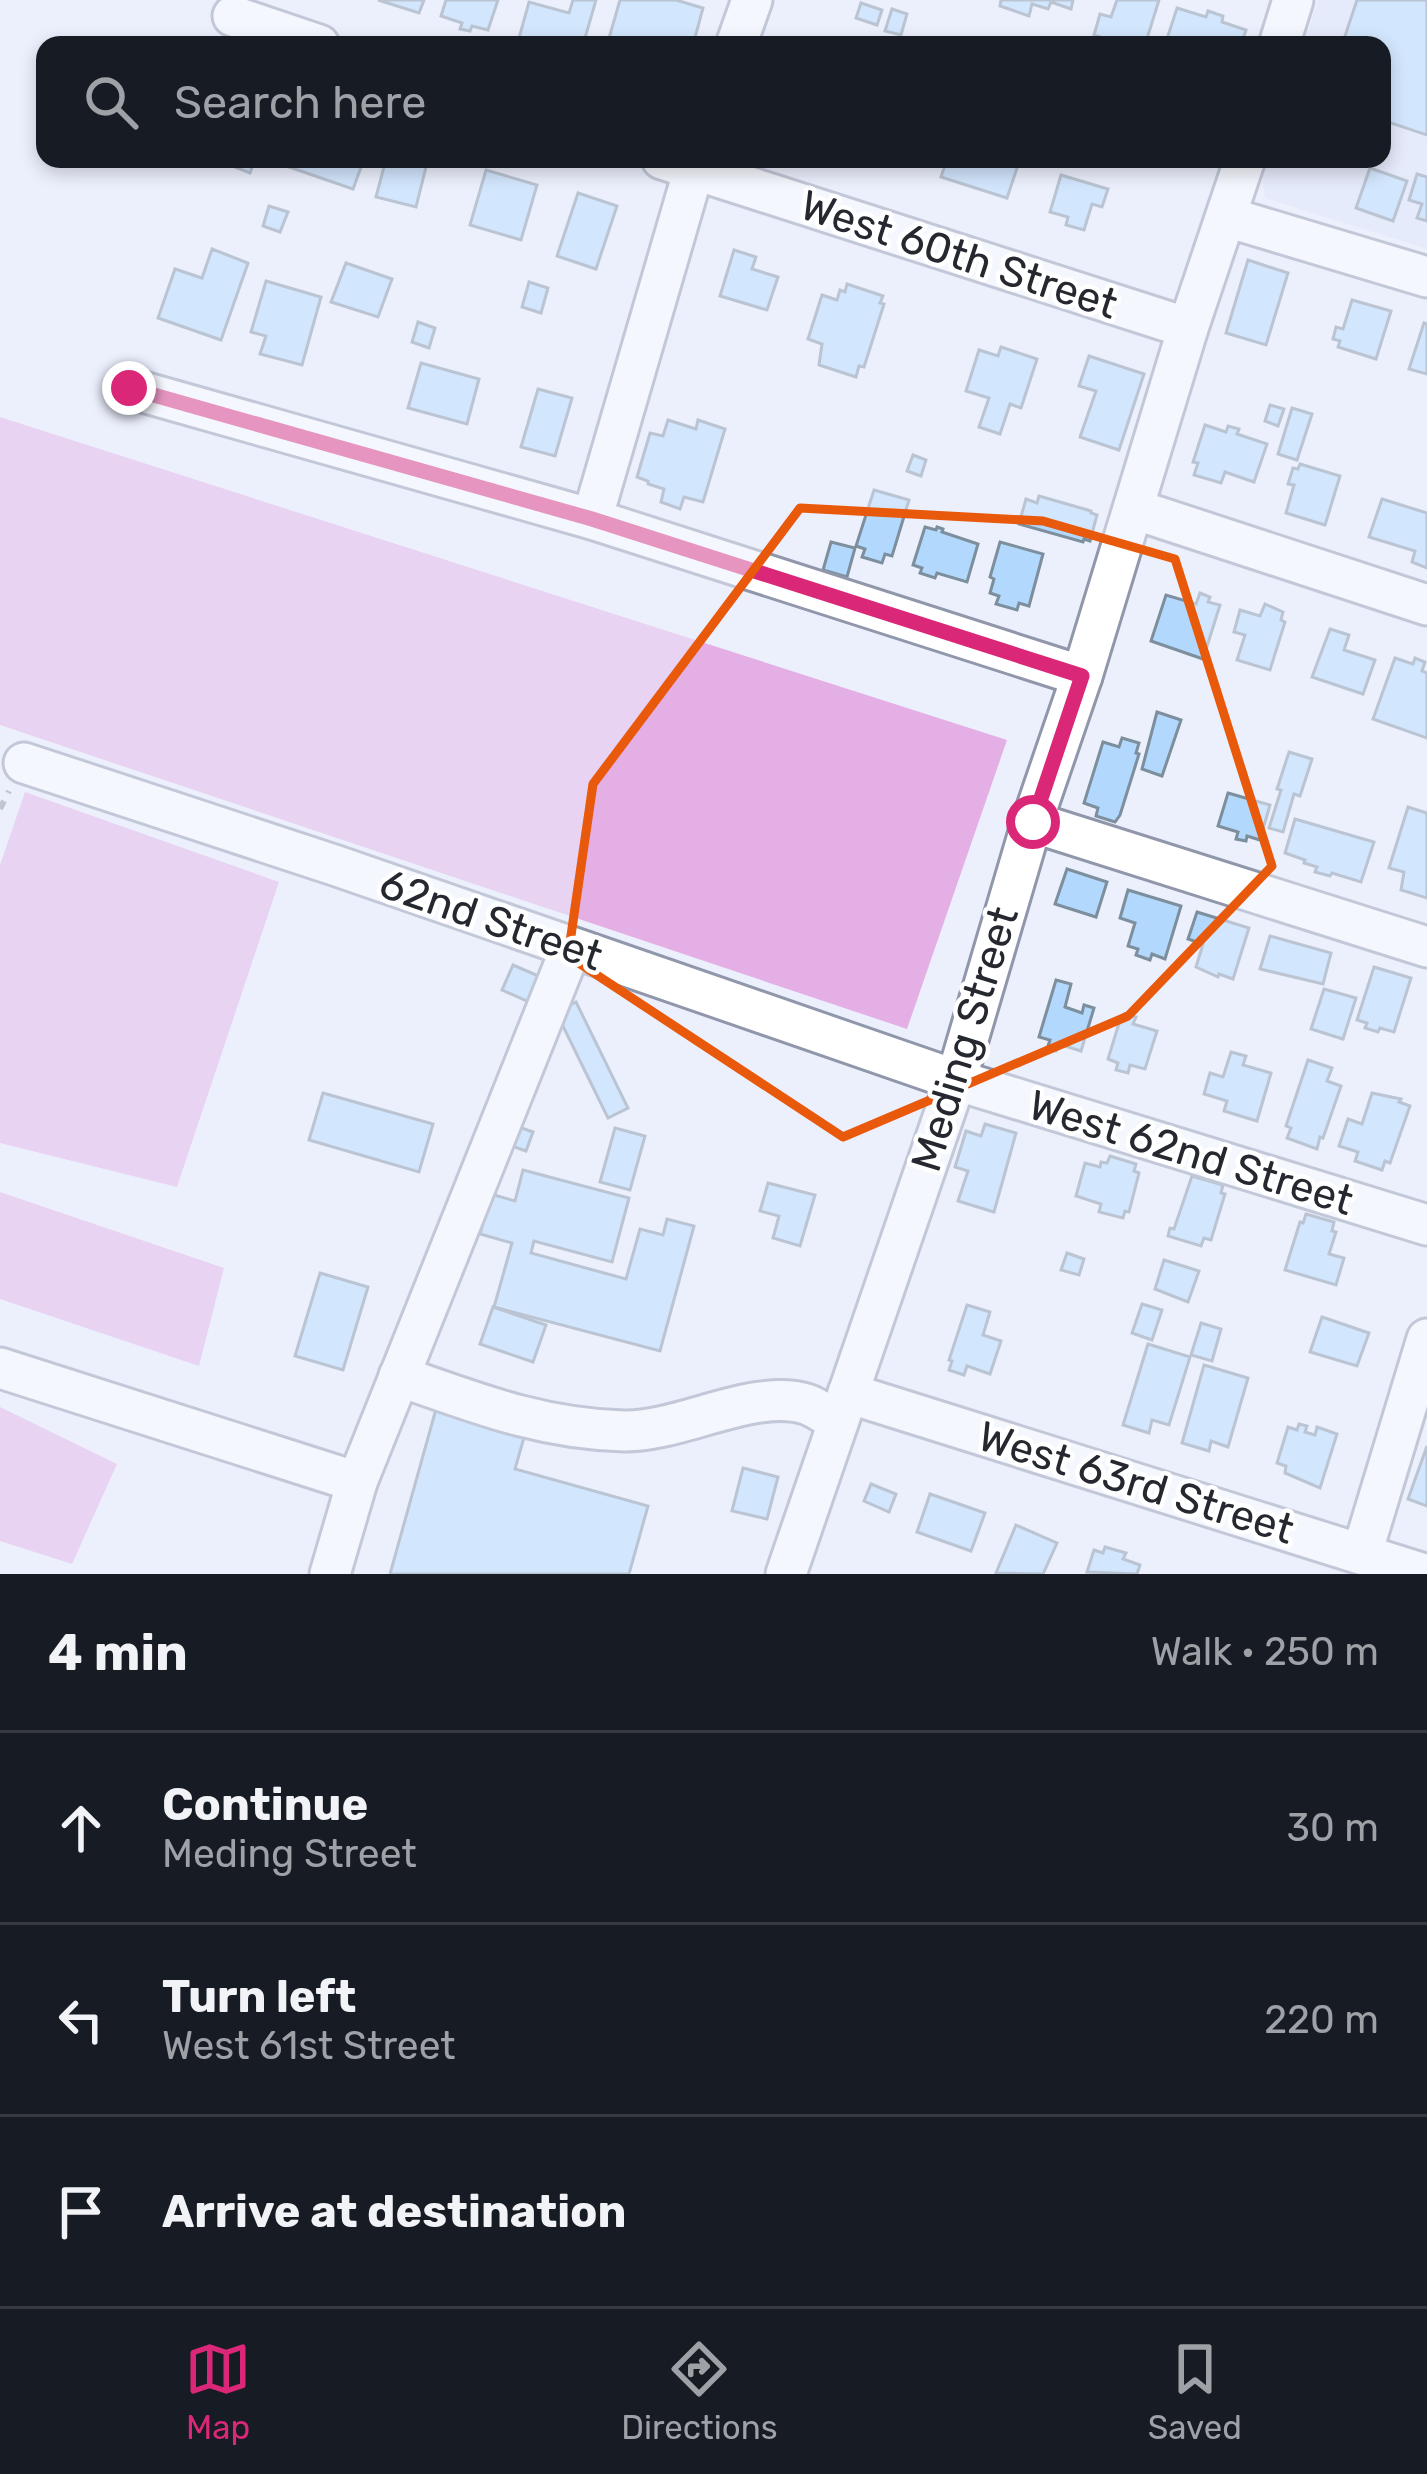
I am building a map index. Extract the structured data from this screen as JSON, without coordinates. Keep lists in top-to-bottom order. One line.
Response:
{"streets":{"street":["West 60th Street","62nd Street","Meding Street","West 62nd Street","West 63rd Street"]},"crossings":[["West 60th Street","Meding Street"],["62nd Street","Meding Street"],["62nd Street","West 62nd Street"],["Meding Street","West 62nd Street"],["Meding Street","West 63rd Street"]],"page":{"search":"Search here","heading":["4 min","Walk · 250 m"],"list":[["Continue","Meding Street","30 m"],["Turn left","West 61st Street","220 m"],"Arrive at destination"],"nav":["Map","Directions","Saved"]}}
